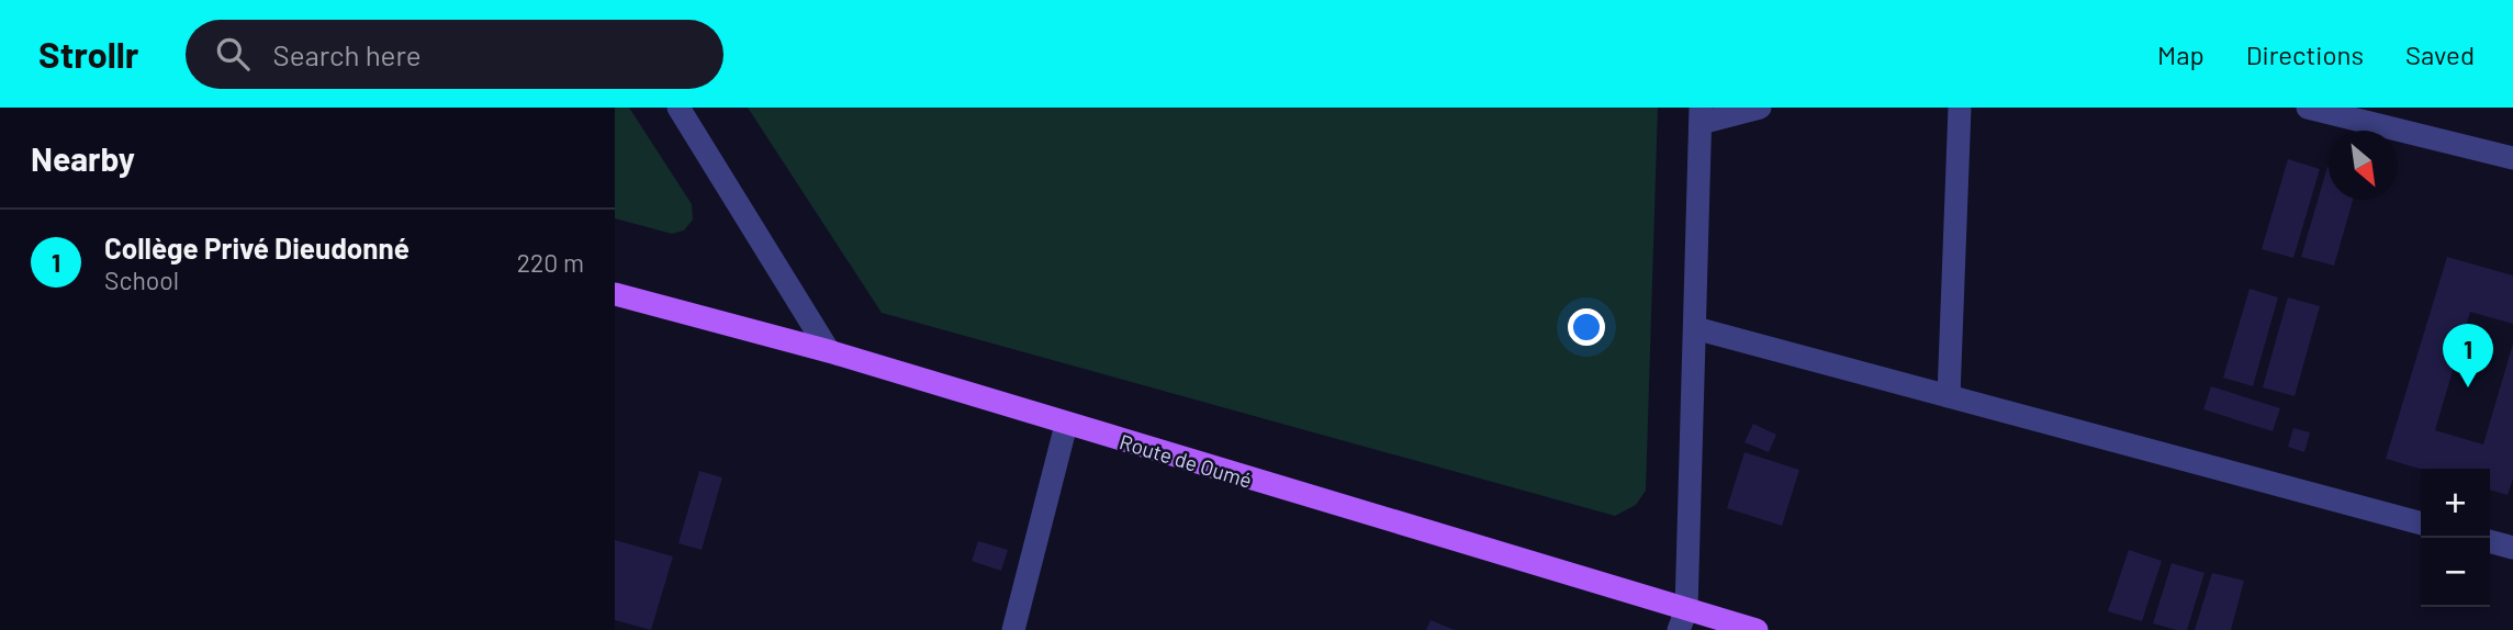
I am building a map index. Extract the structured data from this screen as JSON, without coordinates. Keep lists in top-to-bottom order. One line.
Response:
{"streets":{"main road":["Route de Oumé"]},"north":"bottom right","page":{"header":"Strollr","search":"Search here","nav":["Map","Directions","Saved"],"heading":"Nearby","list":[{"mark":"1","name":"Collège Privé Dieudonné","note":"School","value":"220 m"}],"pins":"1","map_buttons":["+","−"]}}
